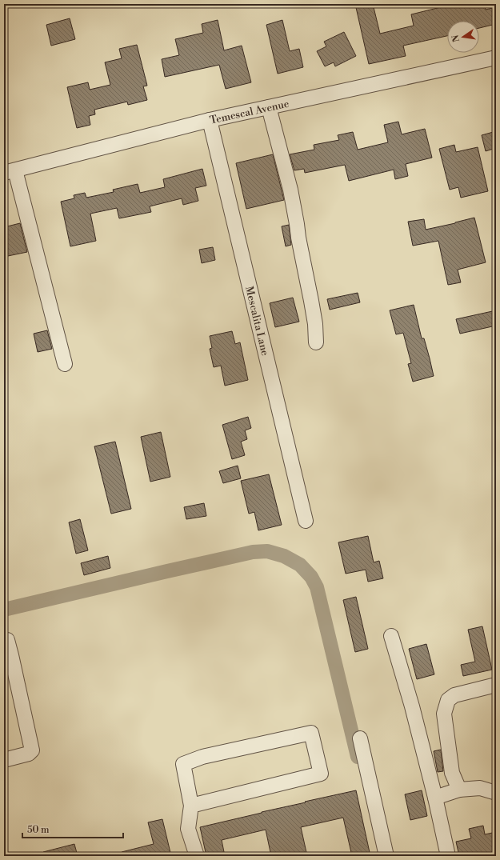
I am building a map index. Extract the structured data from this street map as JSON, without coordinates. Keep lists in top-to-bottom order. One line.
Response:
{"streets":{"street":["Temescal Avenue","Mescalita Lane"]},"crossings":[["Temescal Avenue","Mescalita Lane"]],"scale_bar":"50 m","north":"left"}
